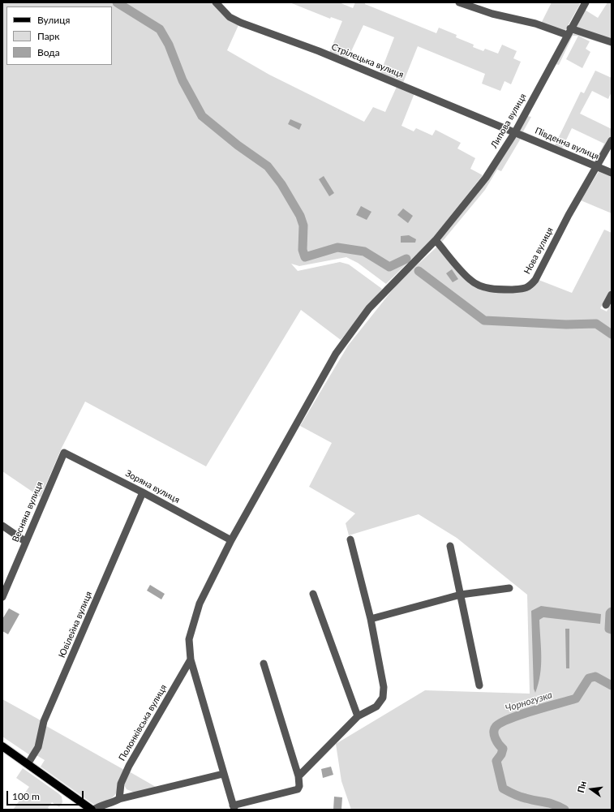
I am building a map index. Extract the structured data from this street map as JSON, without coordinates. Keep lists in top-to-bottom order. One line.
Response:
{"streets":{"street":["Стрілецька вулиця","Липова вулиця","Південна вулиця","Нова вулиця","Зоряна вулиця","Весняна вулиця","Ювілейна вулиця","Полонківська вулиця"]},"crossings":[["Стрілецька вулиця","Липова вулиця"],["Стрілецька вулиця","Південна вулиця"],["Липова вулиця","Південна вулиця"],["Липова вулиця","Нова вулиця"],["Липова вулиця","Зоряна вулиця"],["Липова вулиця","Полонківська вулиця"],["Південна вулиця","Нова вулиця"],["Зоряна вулиця","Весняна вулиця"],["Зоряна вулиця","Ювілейна вулиця"]],"water":["Чорногузка"],"legend":["Вулиця","Парк","Вода"],"scale_bar":"100 m","north":"left"}
